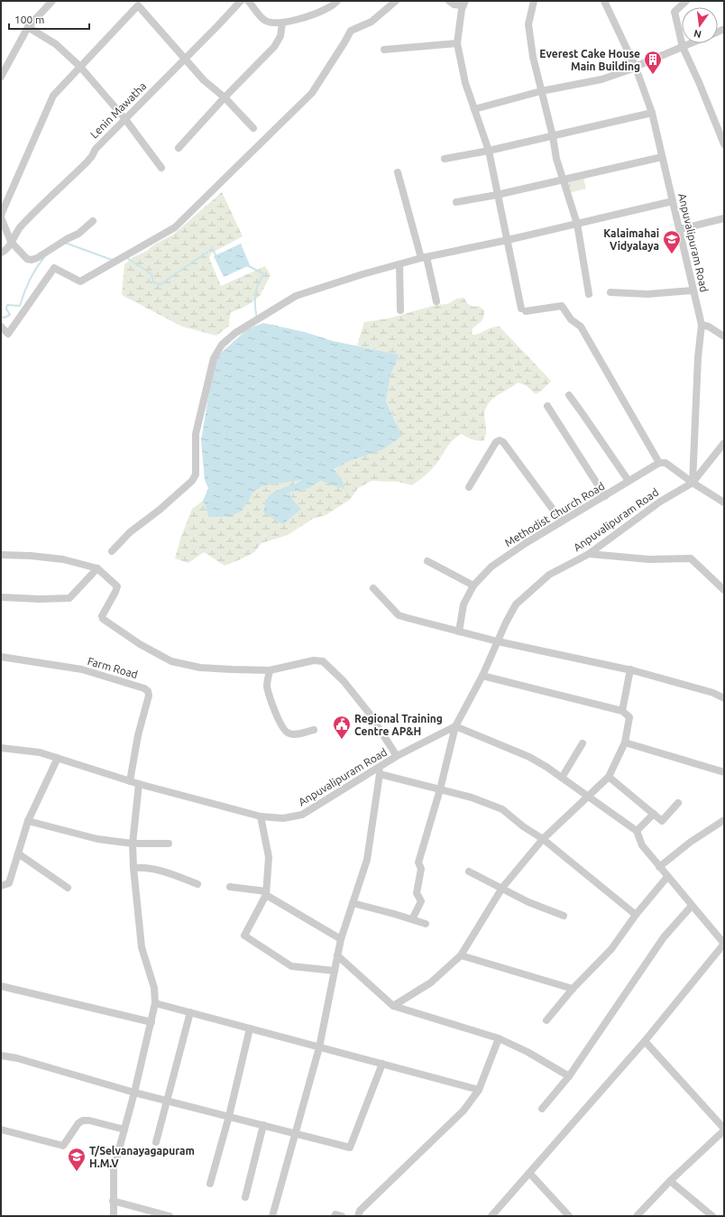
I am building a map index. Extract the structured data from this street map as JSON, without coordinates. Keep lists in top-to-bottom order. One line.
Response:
{"streets":{"street":["Lenin Mawatha","Anpuvalipuram Road","Methodist Church Road","Farm Road"]},"crossings":[["Anpuvalipuram Road","Farm Road"]],"places":{"building":["Everest Cake House Main Building"],"school or university":["Kalaimahai Vidyalaya","T/Selvanayagapuram H.M.V"],"public building":["Regional Training Centre AP&H"]},"scale_bar":"100 m","north":"bottom"}
